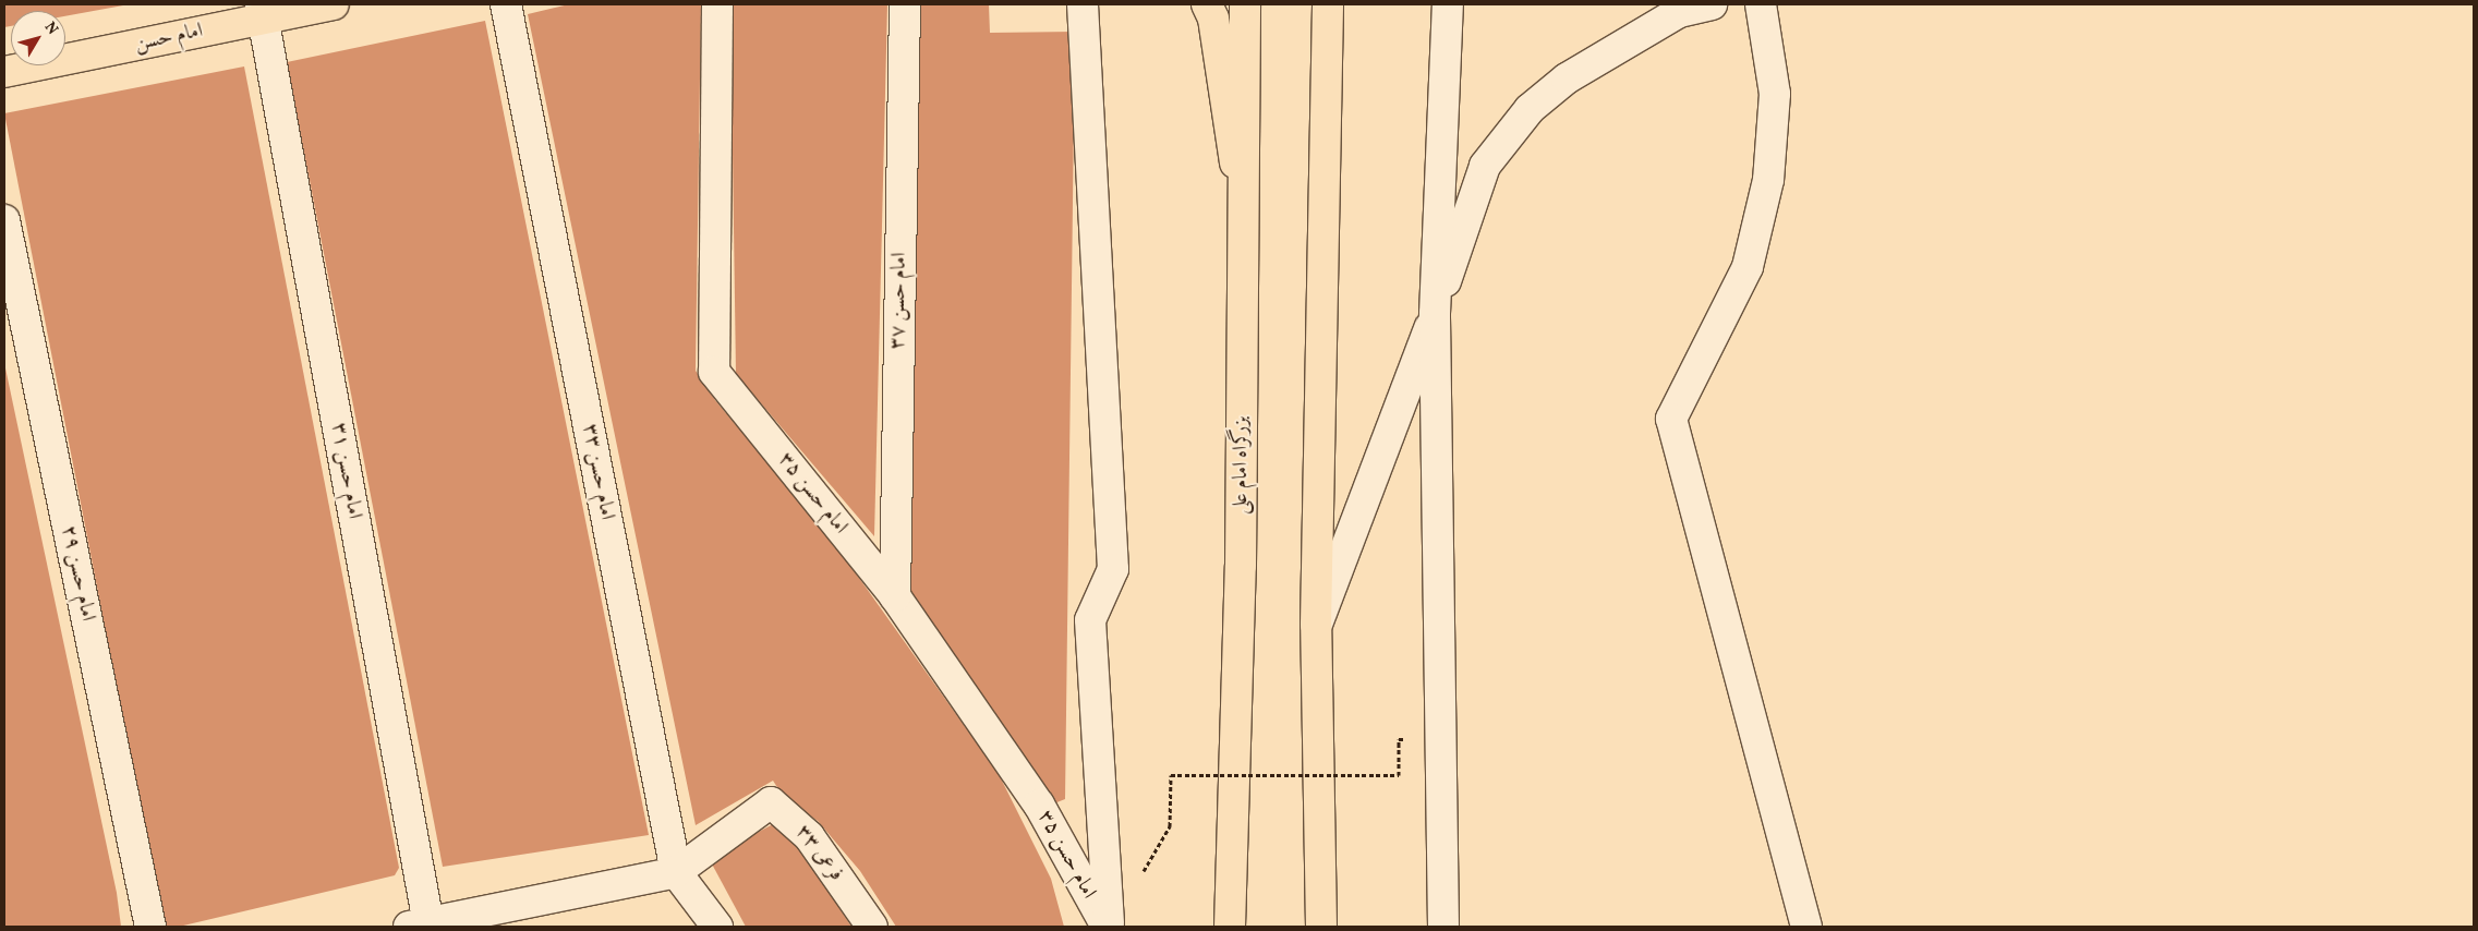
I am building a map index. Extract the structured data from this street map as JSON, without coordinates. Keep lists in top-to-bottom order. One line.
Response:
{"streets":{"main road":["امام حسن","بزرگراه امام علی"],"street":["امام حسن ۳۷","امام حسن ۳۱","امام حسن ۳۳","امام حسن ۳۵","امام حسن ۲۹","فرعی ۳۳"]},"crossings":[["امام حسن","امام حسن ۳۱"],["امام حسن ۳۷","امام حسن ۳۵"],["امام حسن ۳۳","فرعی ۳۳"]],"north":"top right"}
